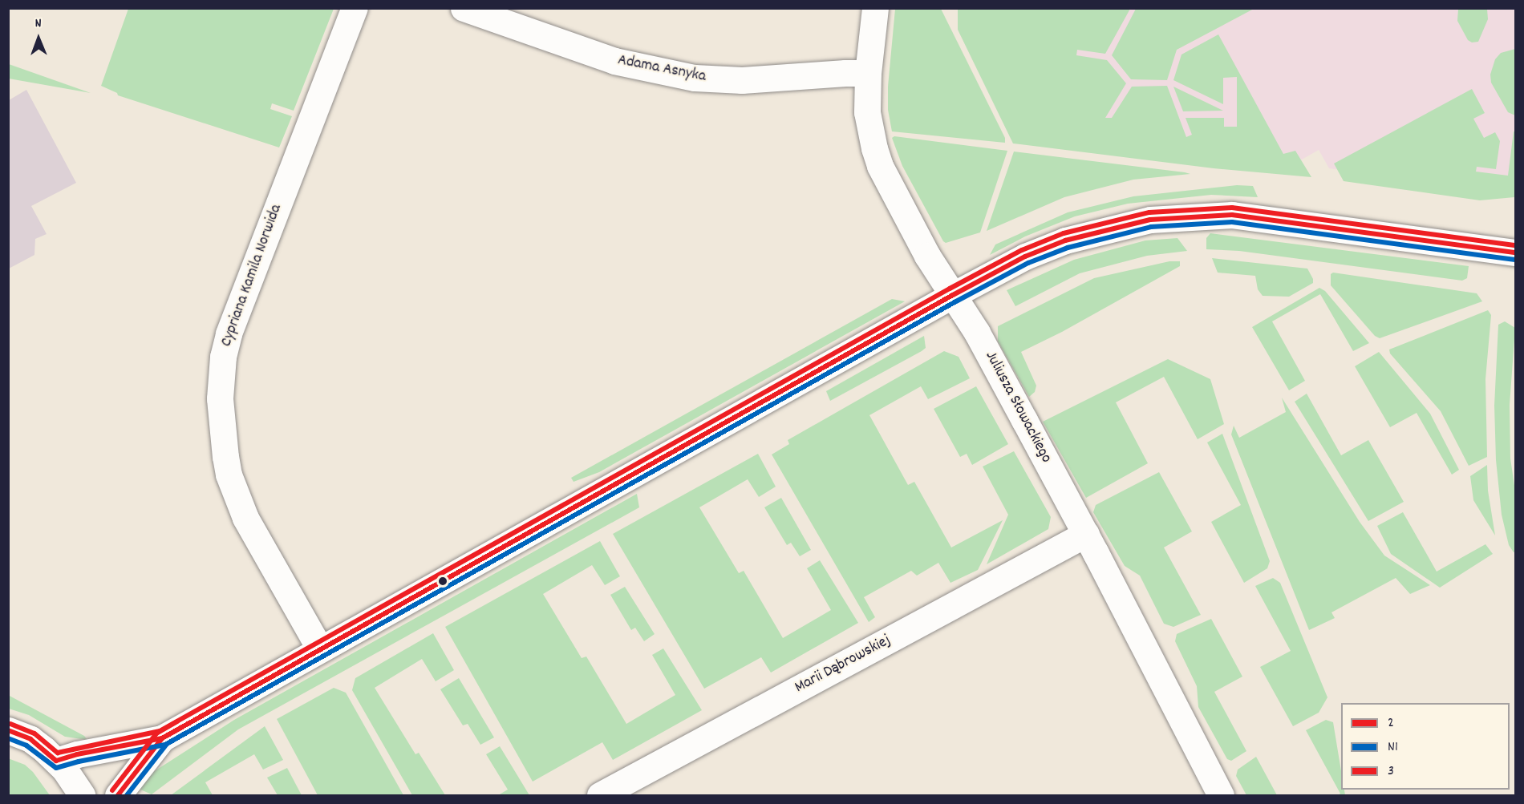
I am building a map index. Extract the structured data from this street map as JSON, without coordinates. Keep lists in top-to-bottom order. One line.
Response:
{"streets":{"street":["Adama Asnyka","Cypriana Kamila Norwida","Juliusza Słowackiego","Marii Dąbrowskiej"]},"crossings":[["Adama Asnyka","Juliusza Słowackiego"],["Juliusza Słowackiego","Marii Dąbrowskiej"]],"lines":["transit line 3","transit line 2","transit line N1"],"legend":["2","N1","3"],"north":"top"}
